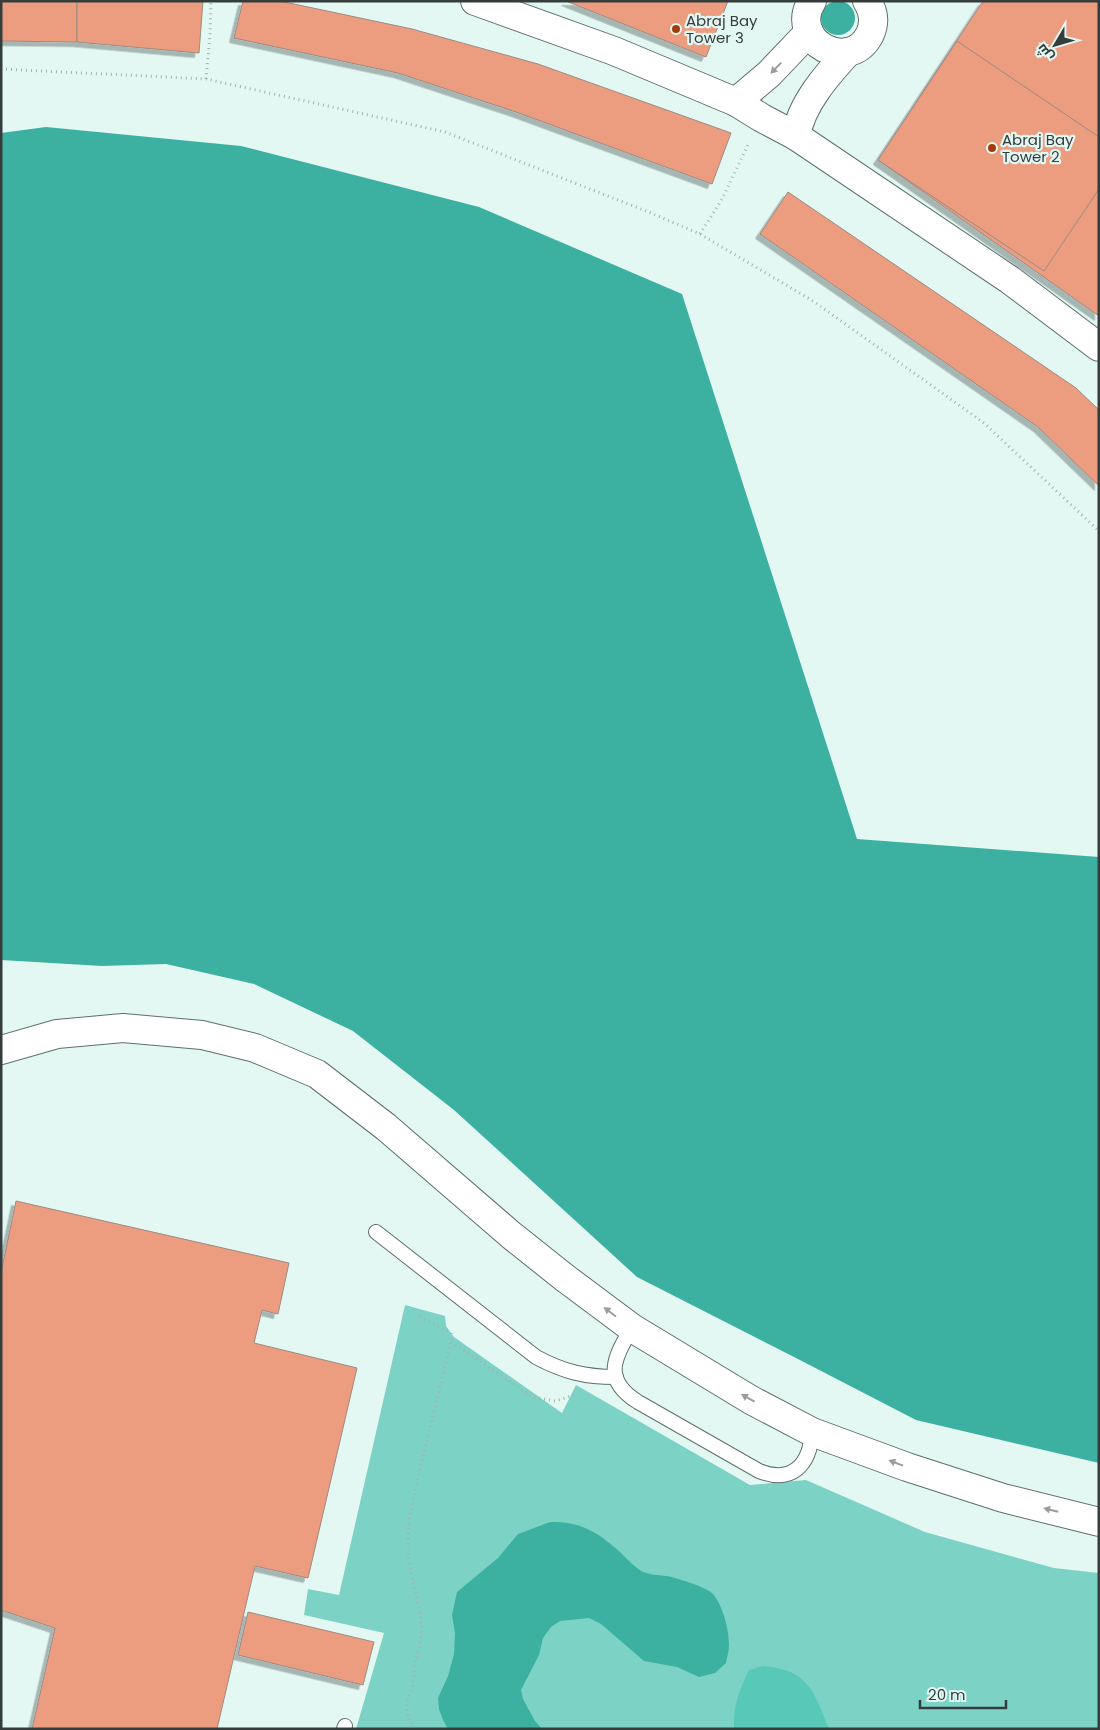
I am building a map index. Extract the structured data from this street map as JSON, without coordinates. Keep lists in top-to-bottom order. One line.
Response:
{"places":["Abraj Bay Tower 3","Abraj Bay Tower 2"],"scale_bar":"20 m","north":"bottom left"}
